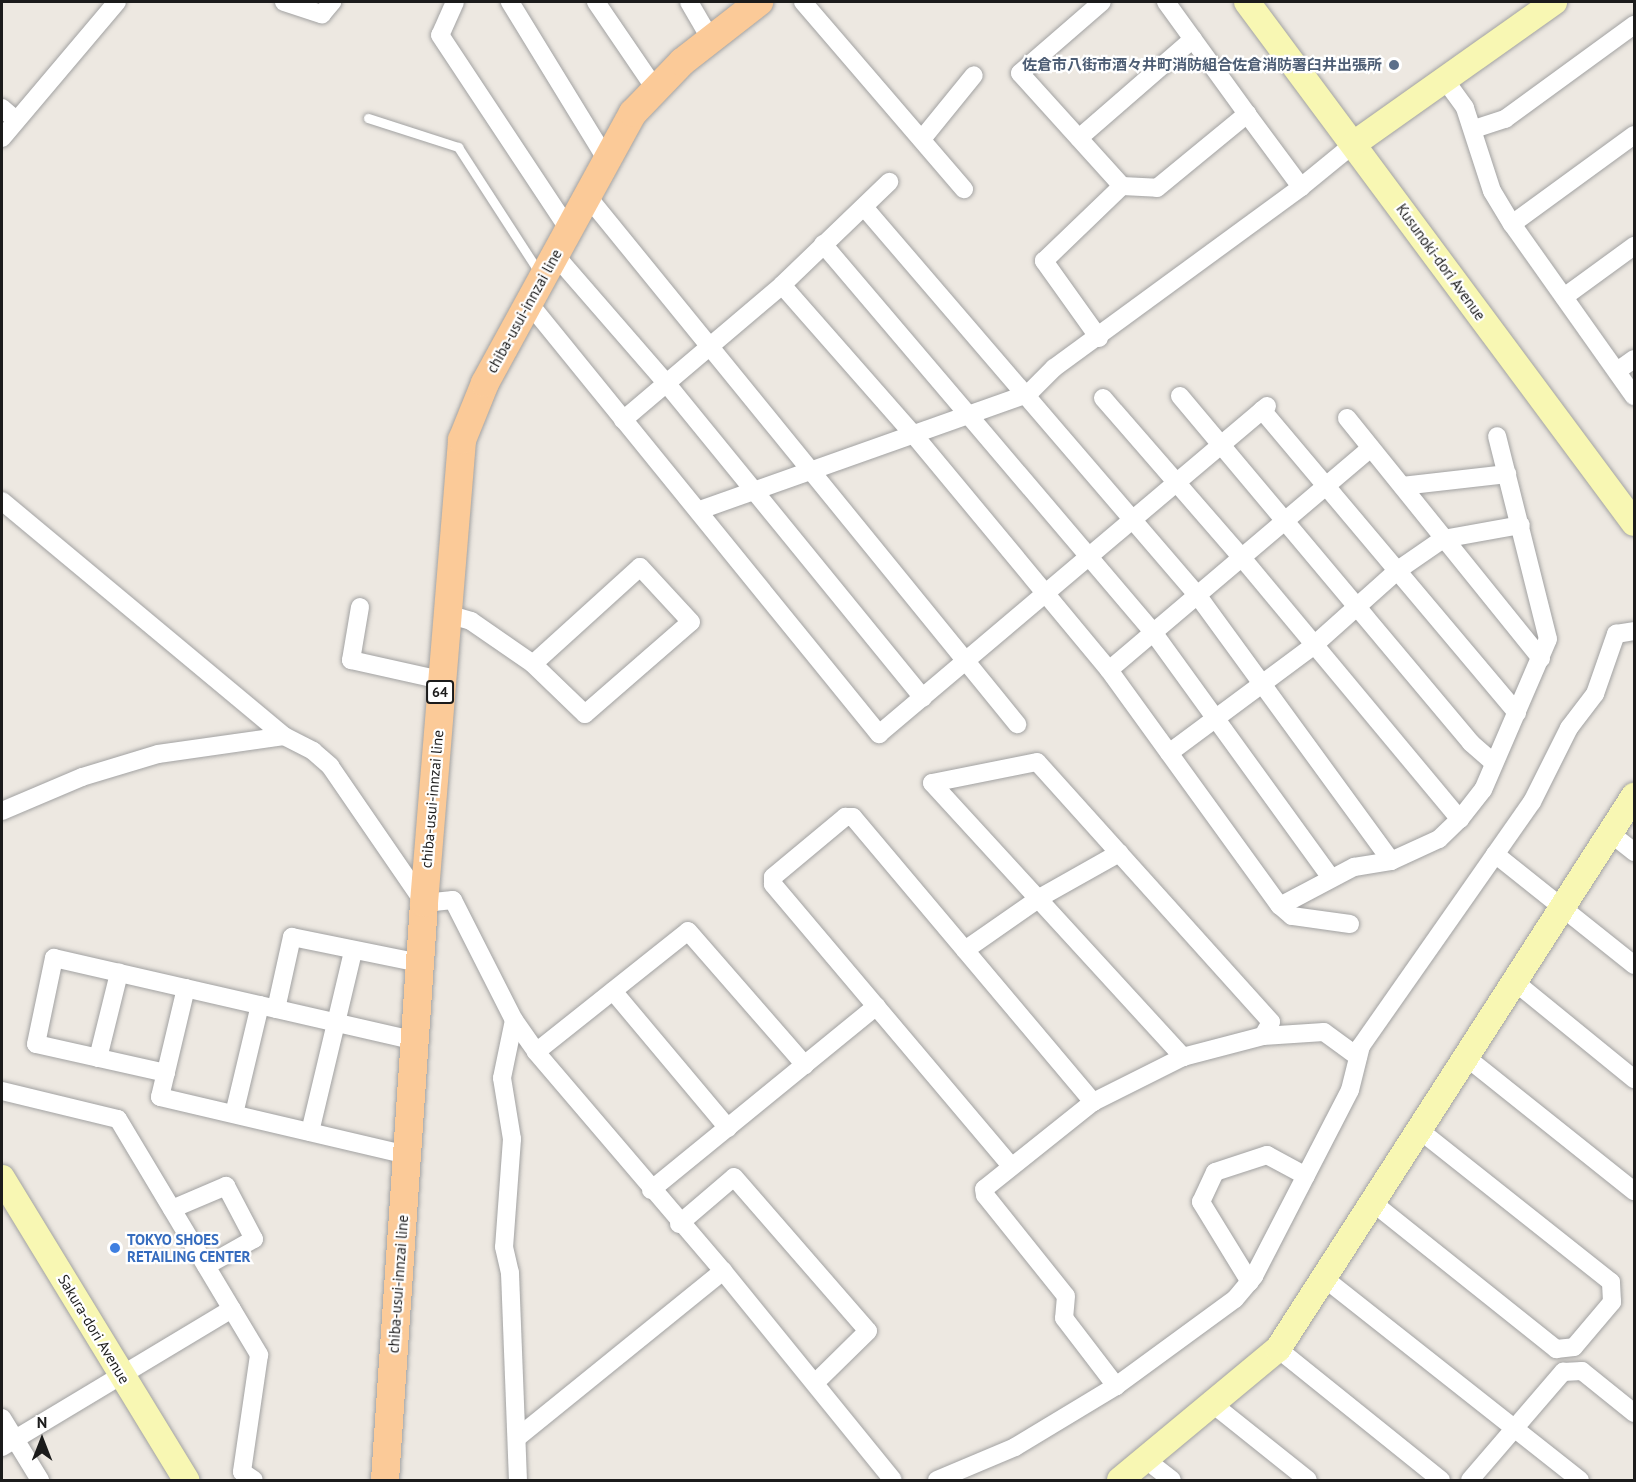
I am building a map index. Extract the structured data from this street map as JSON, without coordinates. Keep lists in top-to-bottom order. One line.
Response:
{"streets":{"main road":["chiba-usui-innzai line","64"],"street":["Kusunoki-dori Avenue","Sakura-dori Avenue"]},"places":["佐倉市八街市酒々井町消防組合佐倉消防署臼井出張所","TOKYO SHOES RETAILING CENTER"],"north":"top"}
